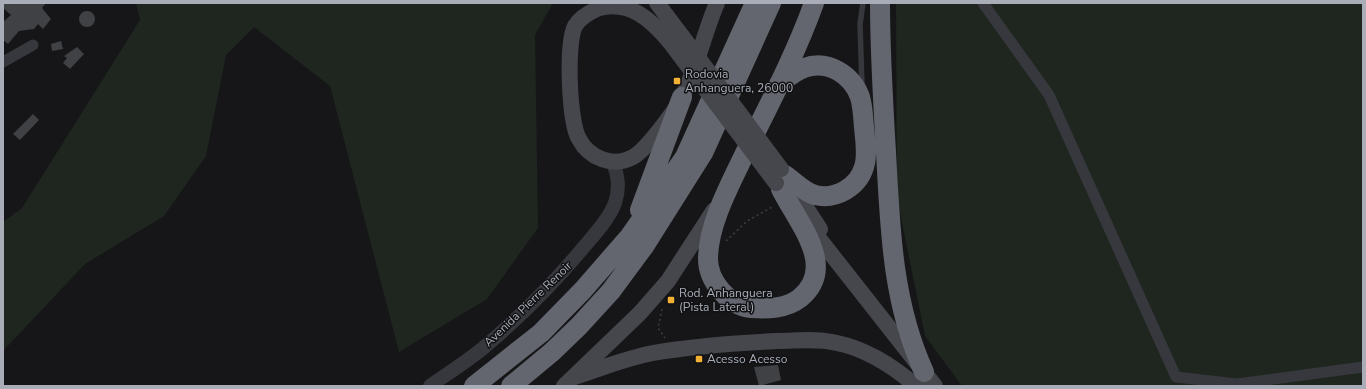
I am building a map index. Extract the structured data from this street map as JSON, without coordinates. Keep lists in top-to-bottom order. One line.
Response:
{"streets":{"street":["Avenida Pierre Renoir"]},"places":{"transit":["Rodovia Anhanguera, 26000","Rod. Anhanguera (Pista Lateral)","Acesso Acesso"]}}
